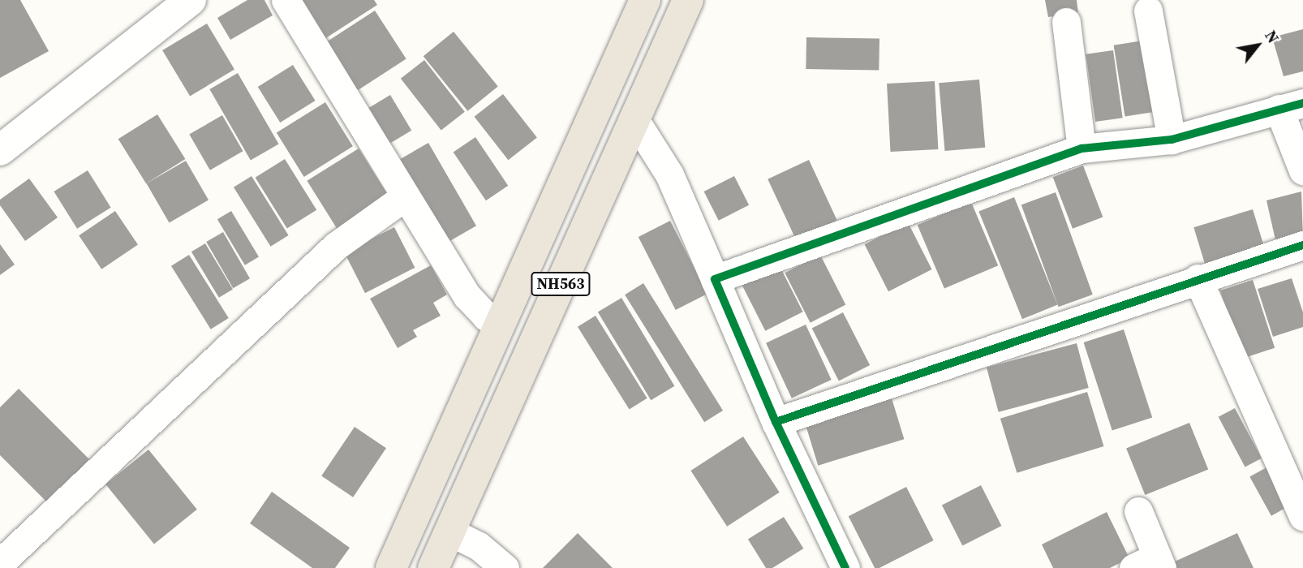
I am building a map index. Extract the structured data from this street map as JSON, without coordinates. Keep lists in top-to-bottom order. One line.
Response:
{"streets":{"highway":["NH563"]},"north":"top right"}
